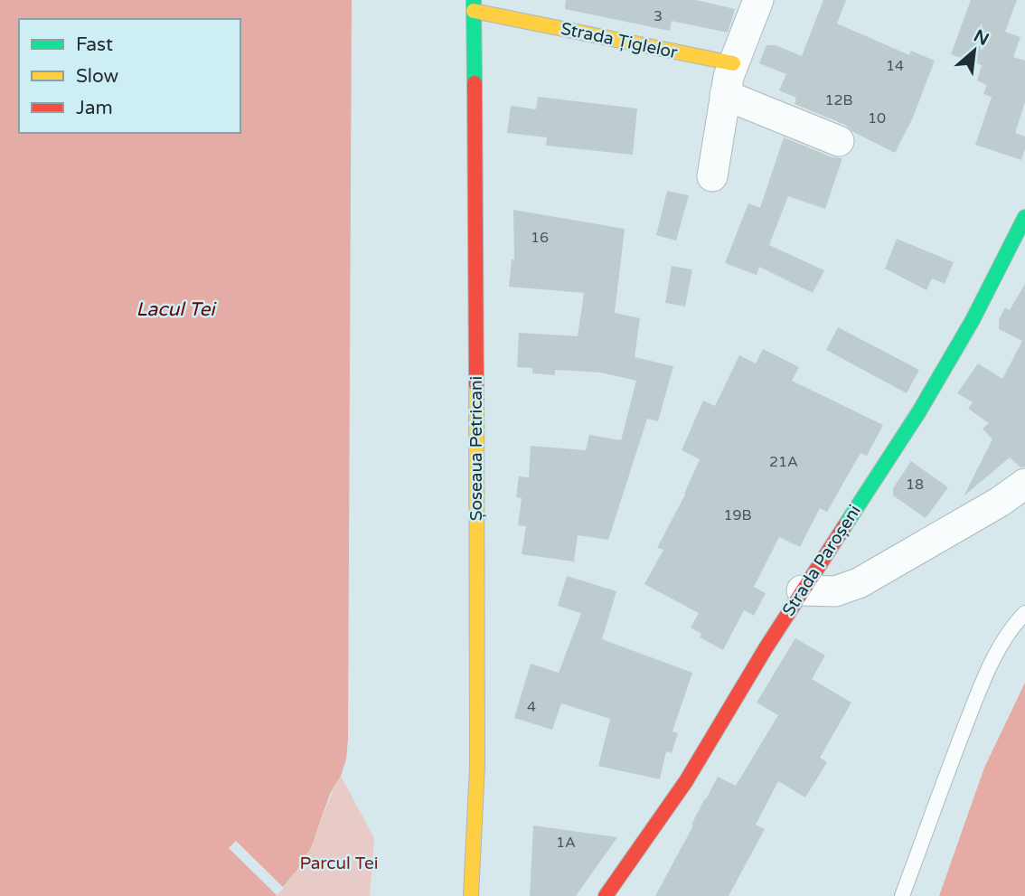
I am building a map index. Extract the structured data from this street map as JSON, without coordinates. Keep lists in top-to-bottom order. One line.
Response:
{"streets":{"street":["Strada Țiglelor","Șoseaua Petricani","Strada Paroșeni"]},"crossings":[["Strada Țiglelor","Șoseaua Petricani"]],"water":["Lacul Tei"],"parks":["Parcul Tei"],"house_numbers":["3","14","12B","10","16","21A","18","19B","4","1A"],"legend":["Fast","Slow","Jam"],"north":"top right"}
